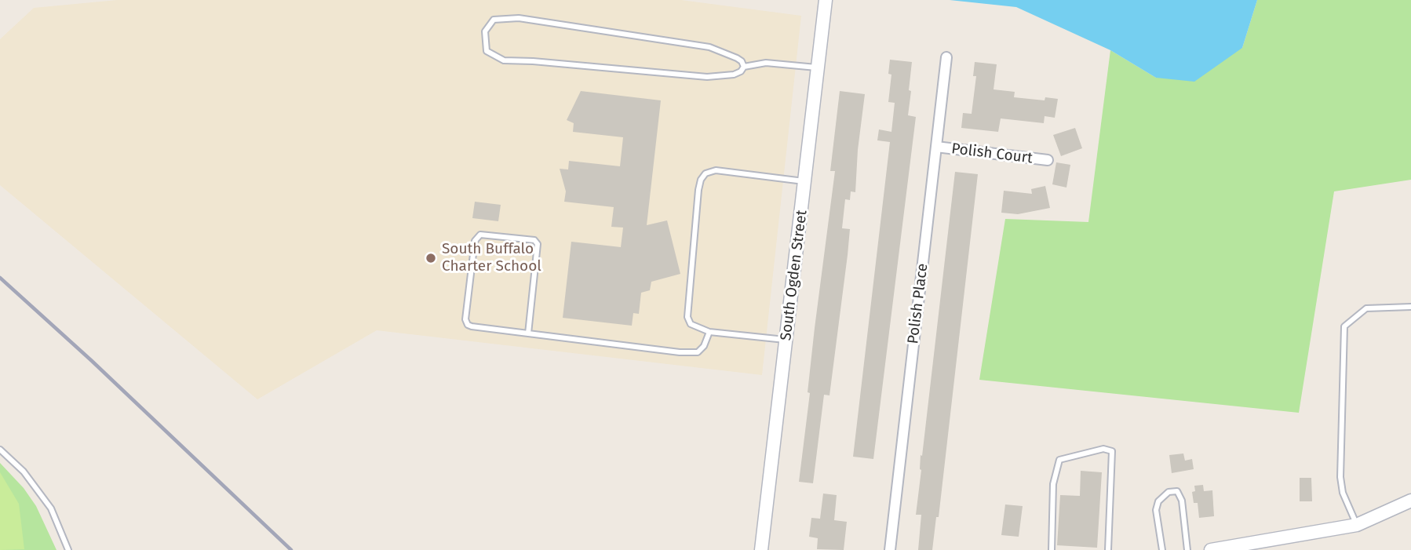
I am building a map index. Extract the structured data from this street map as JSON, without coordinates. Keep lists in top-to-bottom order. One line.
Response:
{"streets":{"street":["Polish Court","South Ogden Street","Polish Place"]},"crossings":[["Polish Court","Polish Place"]],"places":["South Buffalo Charter School"]}
